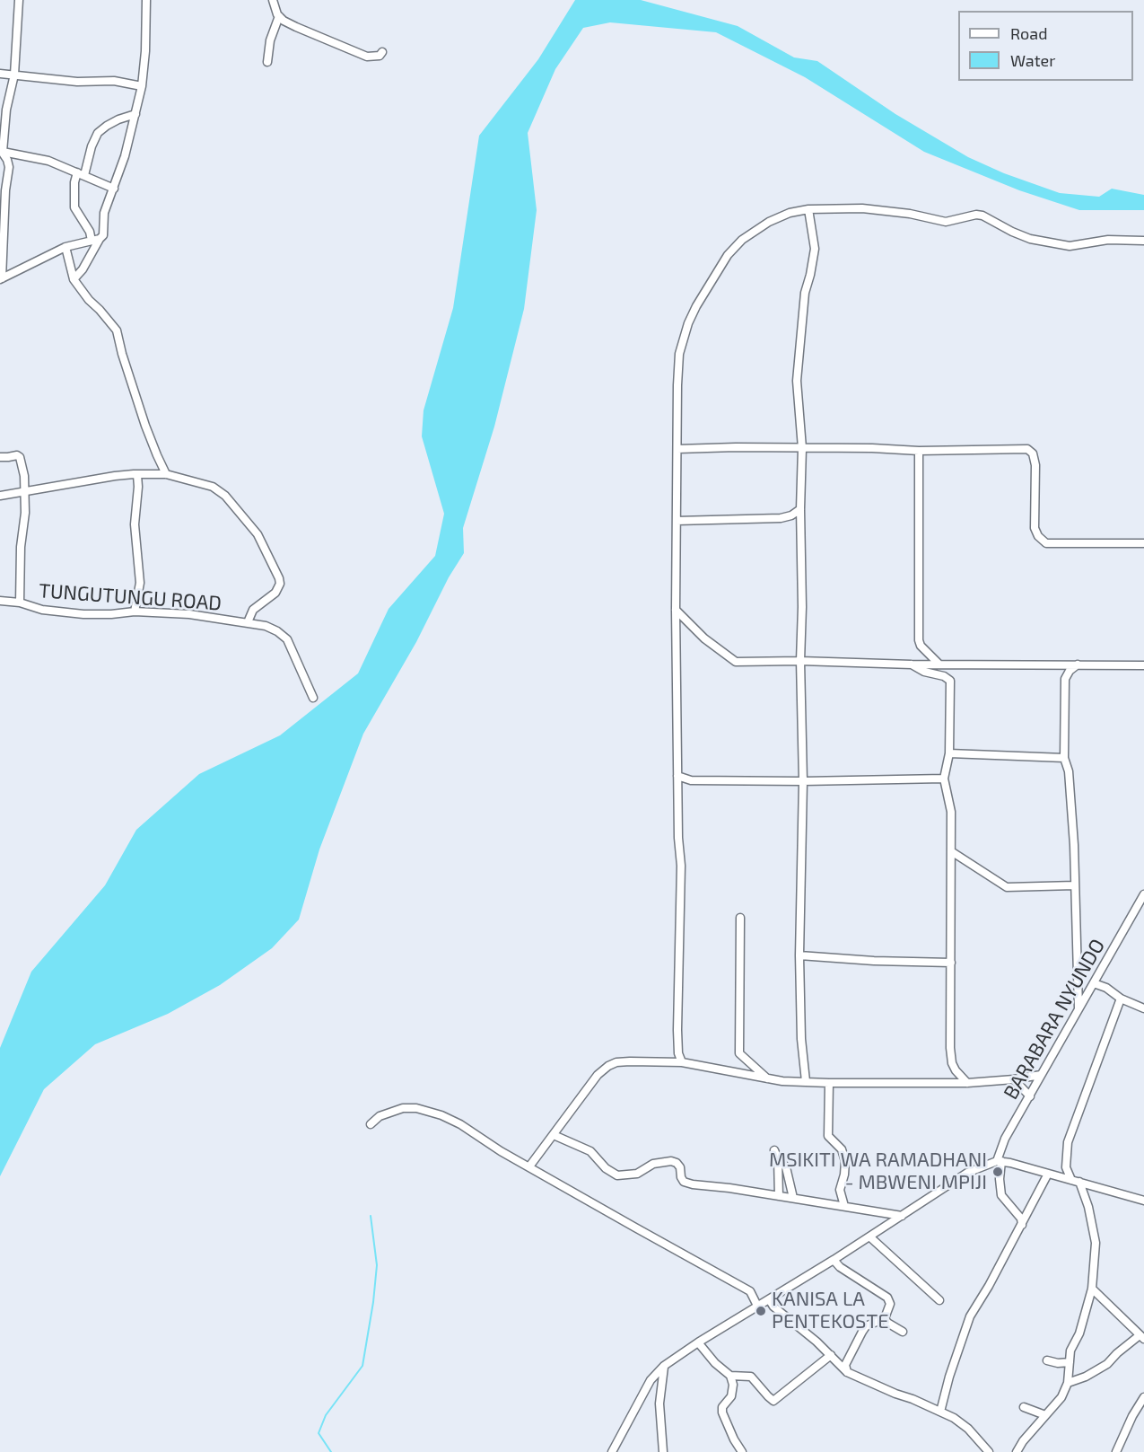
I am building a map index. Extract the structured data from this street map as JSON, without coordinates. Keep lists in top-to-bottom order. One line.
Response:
{"streets":{"street":["TUNGUTUNGU ROAD","BARABARA NYUNDO"]},"places":["MSIKITI WA RAMADHANI - MBWENI MPIJI","KANISA LA PENTEKOSTE"],"legend":["Road","Water"]}
